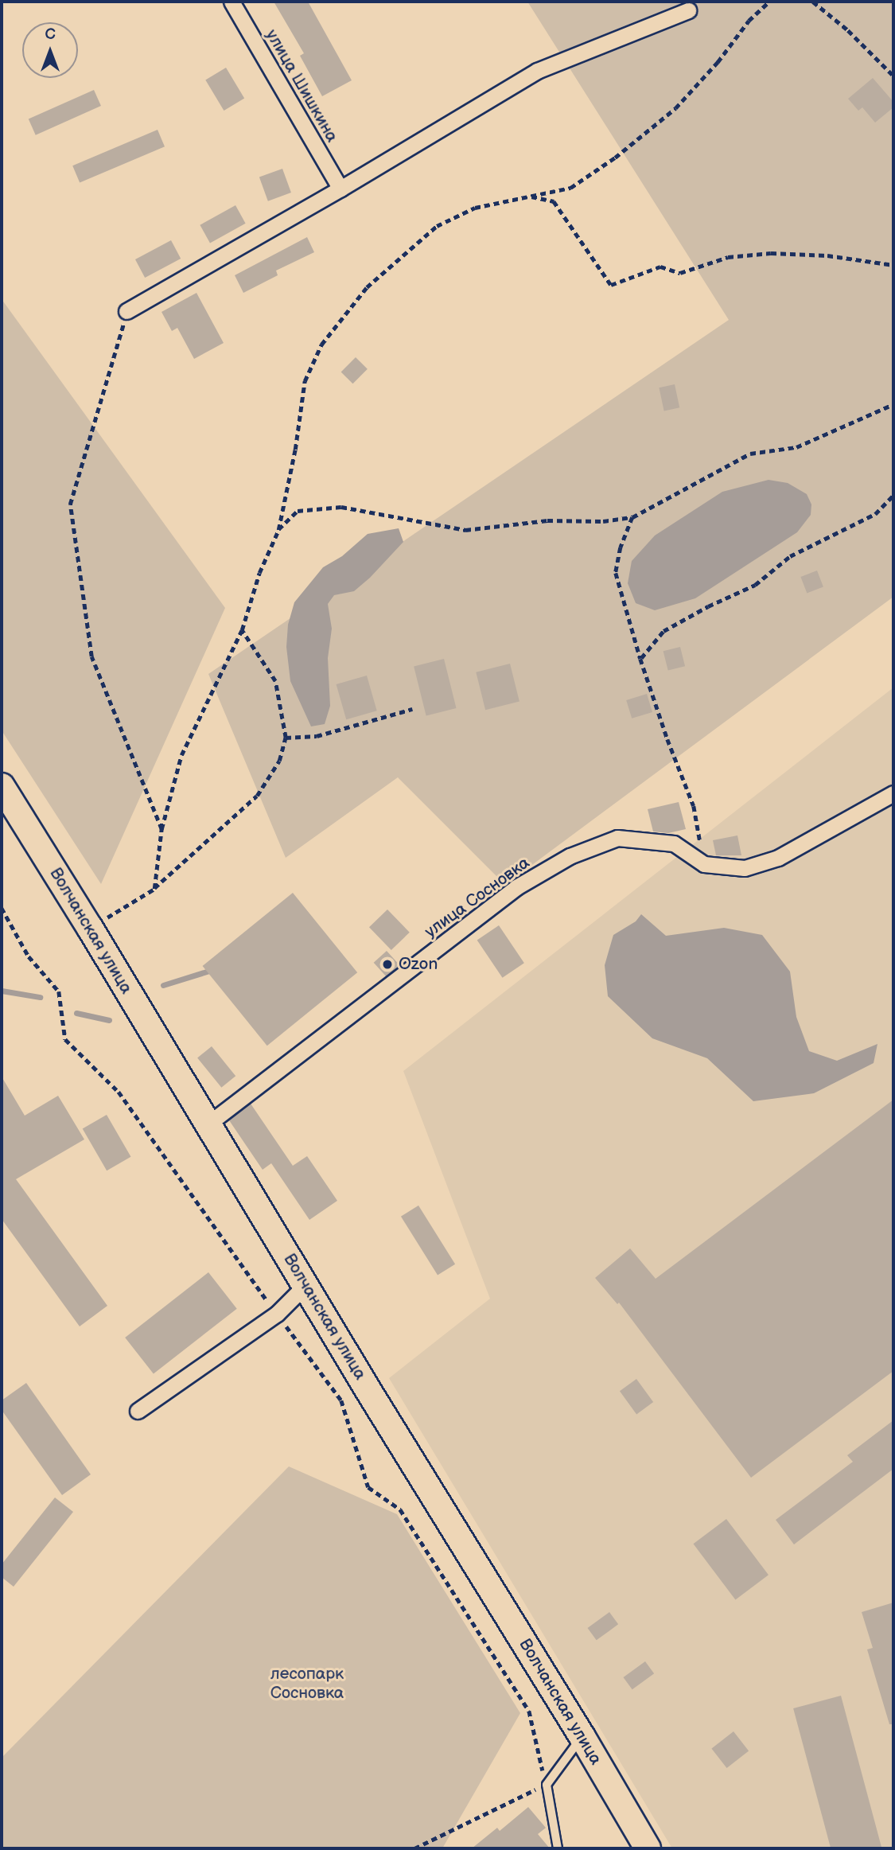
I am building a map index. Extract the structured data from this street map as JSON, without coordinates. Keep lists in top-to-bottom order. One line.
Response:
{"streets":{"main road":["Волчанская улица"],"street":["улица Шишкина","улица Сосновка"]},"crossings":[["улица Сосновка","Волчанская улица"]],"parks":["лесопарк Сосновка"],"places":["Ozon"],"north":"top"}
